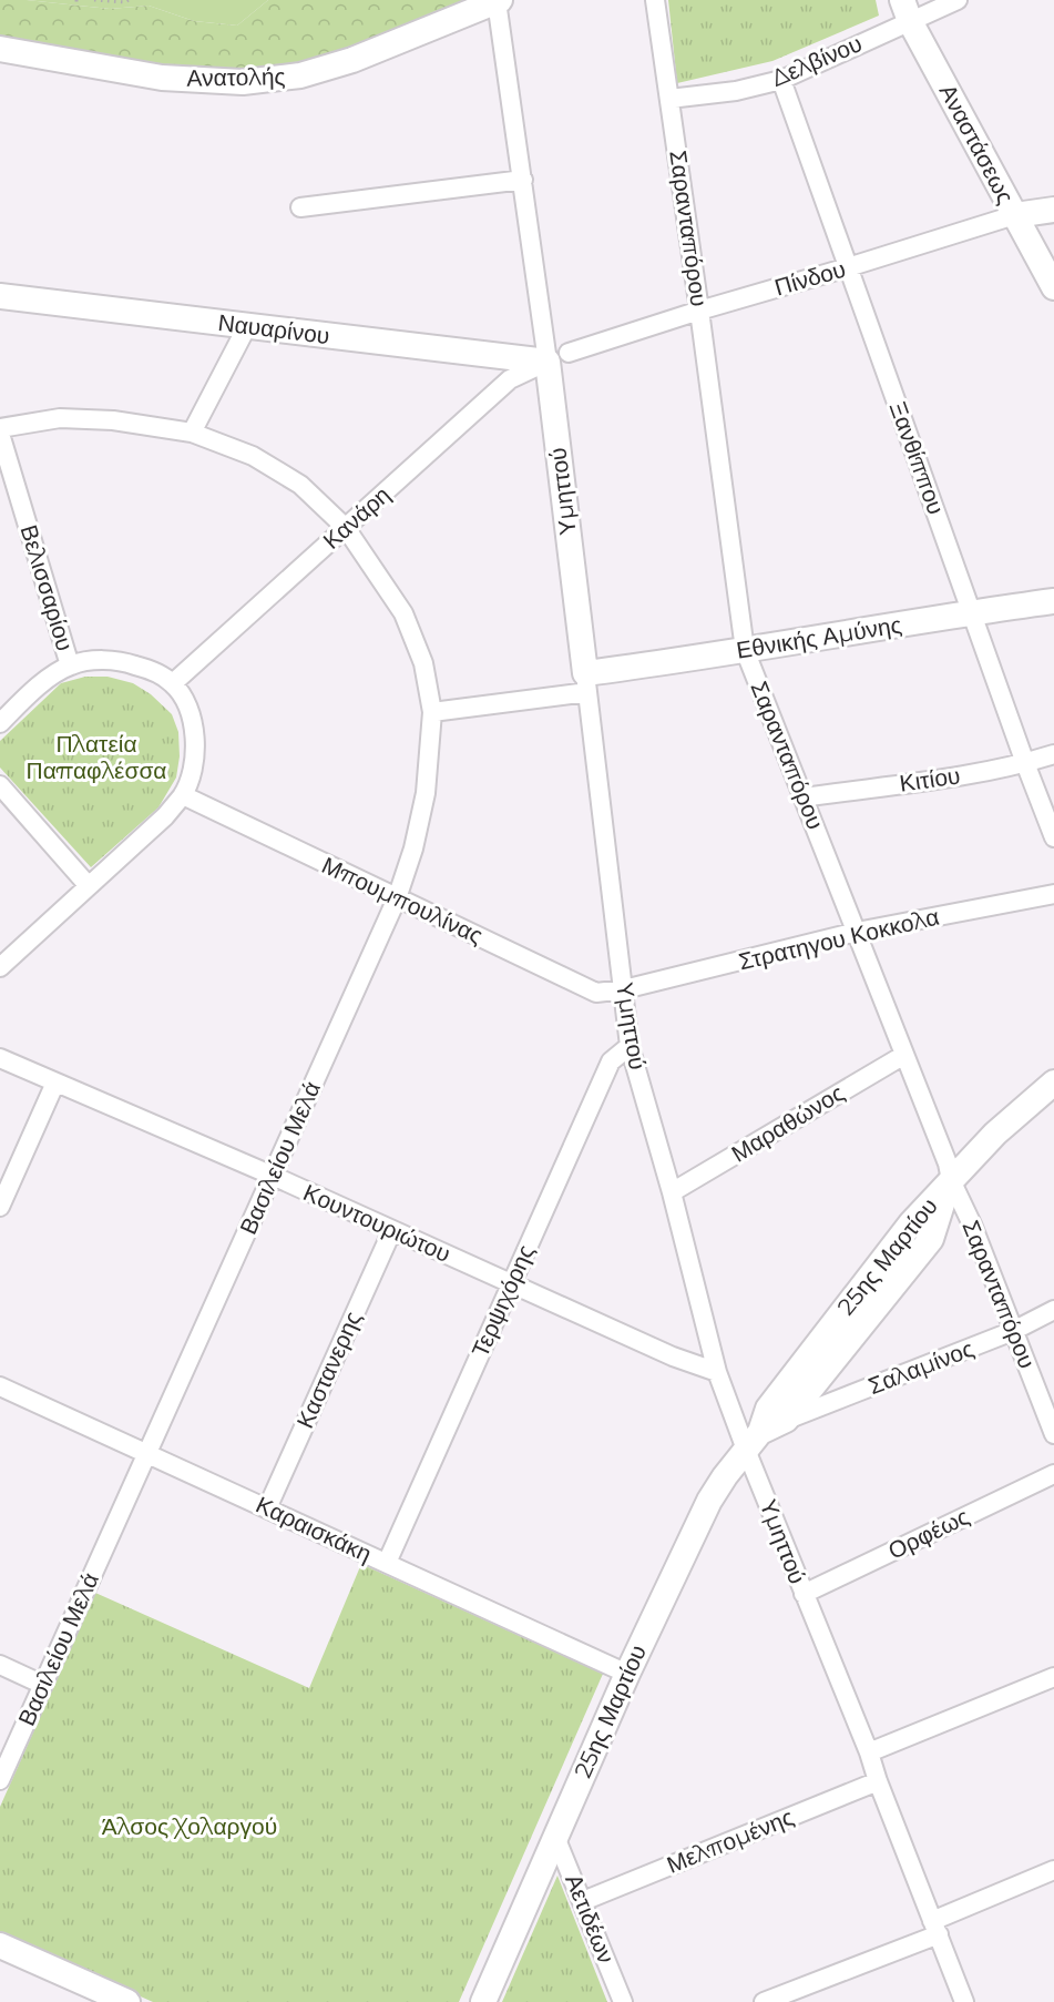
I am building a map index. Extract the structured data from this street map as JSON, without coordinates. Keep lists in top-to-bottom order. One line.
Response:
{"streets":{"street":["Δελβίνου","Ανατολής","Αναστάσεως","Σαρανταπόρου","Πίνδου","Ναυαρίνου","Ξανθίππου","Υμηττού","Κανάρη","Βελισσαρίου","Εθνικής Αμύνης","Κιτίου","Μπουμπουλίνας","Στρατηγου Κοκκολα","Μαραθώνος","Βασιλείου Μελά","Κουντουριώτου","25ης Μαρτίου","Τερψιχόρης","Σαλαμίνος","Καστανερης","Καραισκάκη","Ορφέως","Μελπομένης","Αετιδέων"]},"crossings":[["Δελβίνου","Αναστάσεως"],["Δελβίνου","Σαρανταπόρου"],["Δελβίνου","Ξανθίππου"],["Ανατολής","Υμηττού"],["Αναστάσεως","Πίνδου"],["Σαρανταπόρου","Πίνδου"],["Σαρανταπόρου","Εθνικής Αμύνης"],["Σαρανταπόρου","Κιτίου"],["Σαρανταπόρου","Στρατηγου Κοκκολα"],["Σαρανταπόρου","Μαραθώνος"],["Σαρανταπόρου","25ης Μαρτίου"],["Σαρανταπόρου","Σαλαμίνος"],["Πίνδου","Ναυαρίνου"],["Πίνδου","Ξανθίππου"],["Πίνδου","Υμηττού"],["Πίνδου","Κανάρη"],["Ναυαρίνου","Υμηττού"],["Ναυαρίνου","Κανάρη"],["Ξανθίππου","Εθνικής Αμύνης"],["Ξανθίππου","Κιτίου"],["Υμηττού","Κανάρη"],["Υμηττού","Εθνικής Αμύνης"],["Υμηττού","Μπουμπουλίνας"],["Υμηττού","Στρατηγου Κοκκολα"],["Υμηττού","Μαραθώνος"],["Υμηττού","Κουντουριώτου"],["Υμηττού","25ης Μαρτίου"],["Υμηττού","Τερψιχόρης"],["Υμηττού","Ορφέως"],["Υμηττού","Μελπομένης"],["Κανάρη","Βασιλείου Μελά"],["Εθνικής Αμύνης","Βασιλείου Μελά"],["Μπουμπουλίνας","Στρατηγου Κοκκολα"],["Μπουμπουλίνας","Βασιλείου Μελά"],["Βασιλείου Μελά","Κουντουριώτου"],["Βασιλείου Μελά","Καραισκάκη"],["Κουντουριώτου","Τερψιχόρης"],["Κουντουριώτου","Καστανερης"],["25ης Μαρτίου","Σαλαμίνος"],["25ης Μαρτίου","Καραισκάκη"],["25ης Μαρτίου","Αετιδέων"],["Τερψιχόρης","Καραισκάκη"],["Καστανερης","Καραισκάκη"],["Μελπομένης","Αετιδέων"]],"parks":["Πλατεία Παπαφλέσσα","Άλσος Χολαργού"]}
